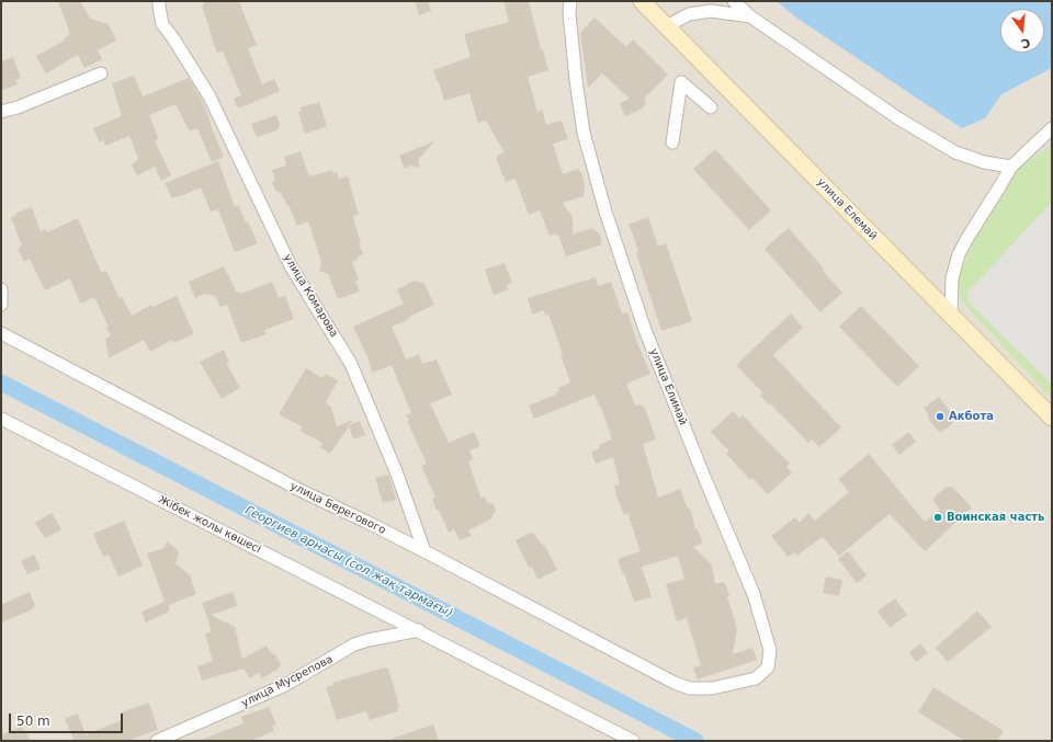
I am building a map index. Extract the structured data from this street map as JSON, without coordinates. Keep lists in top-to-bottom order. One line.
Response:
{"streets":{"street":["улица Елемай","улица Комарова","улица Елимай","улица Берегового","Жібек жолы көшесі","улица Мусрепова"]},"crossings":[["улица Комарова","улица Берегового"],["улица Елимай","улица Берегового"],["Жібек жолы көшесі","улица Мусрепова"]],"water":["Георгиев арнасы (сол жақ тармағы)"],"places":["Акбота","Воинская часть"],"scale_bar":"50 m","north":"bottom"}
